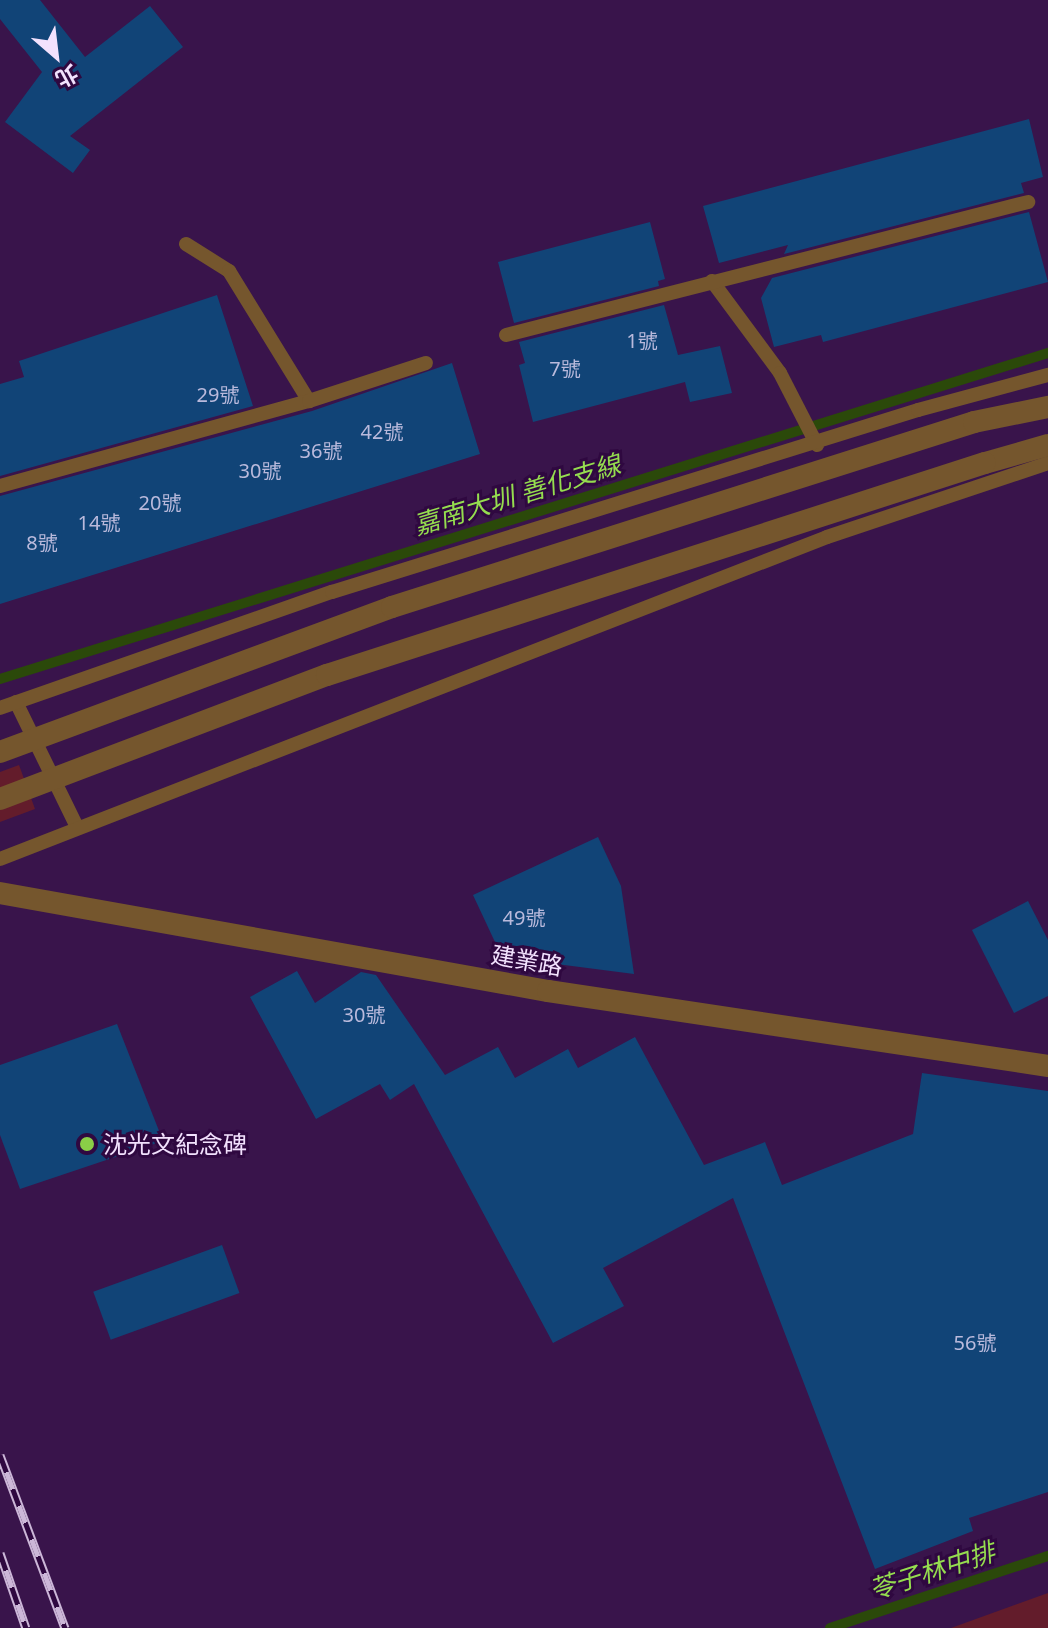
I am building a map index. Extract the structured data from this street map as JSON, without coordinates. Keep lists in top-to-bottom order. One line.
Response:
{"streets":{"street":["建業路"]},"water":["嘉南大圳 善化支線","苓子林中排"],"places":["沈光文紀念碑"],"house_numbers":["1號","7號","29號","42號","36號","30號","20號","14號","8號","49號","30號","56號"],"north":"bottom right"}
